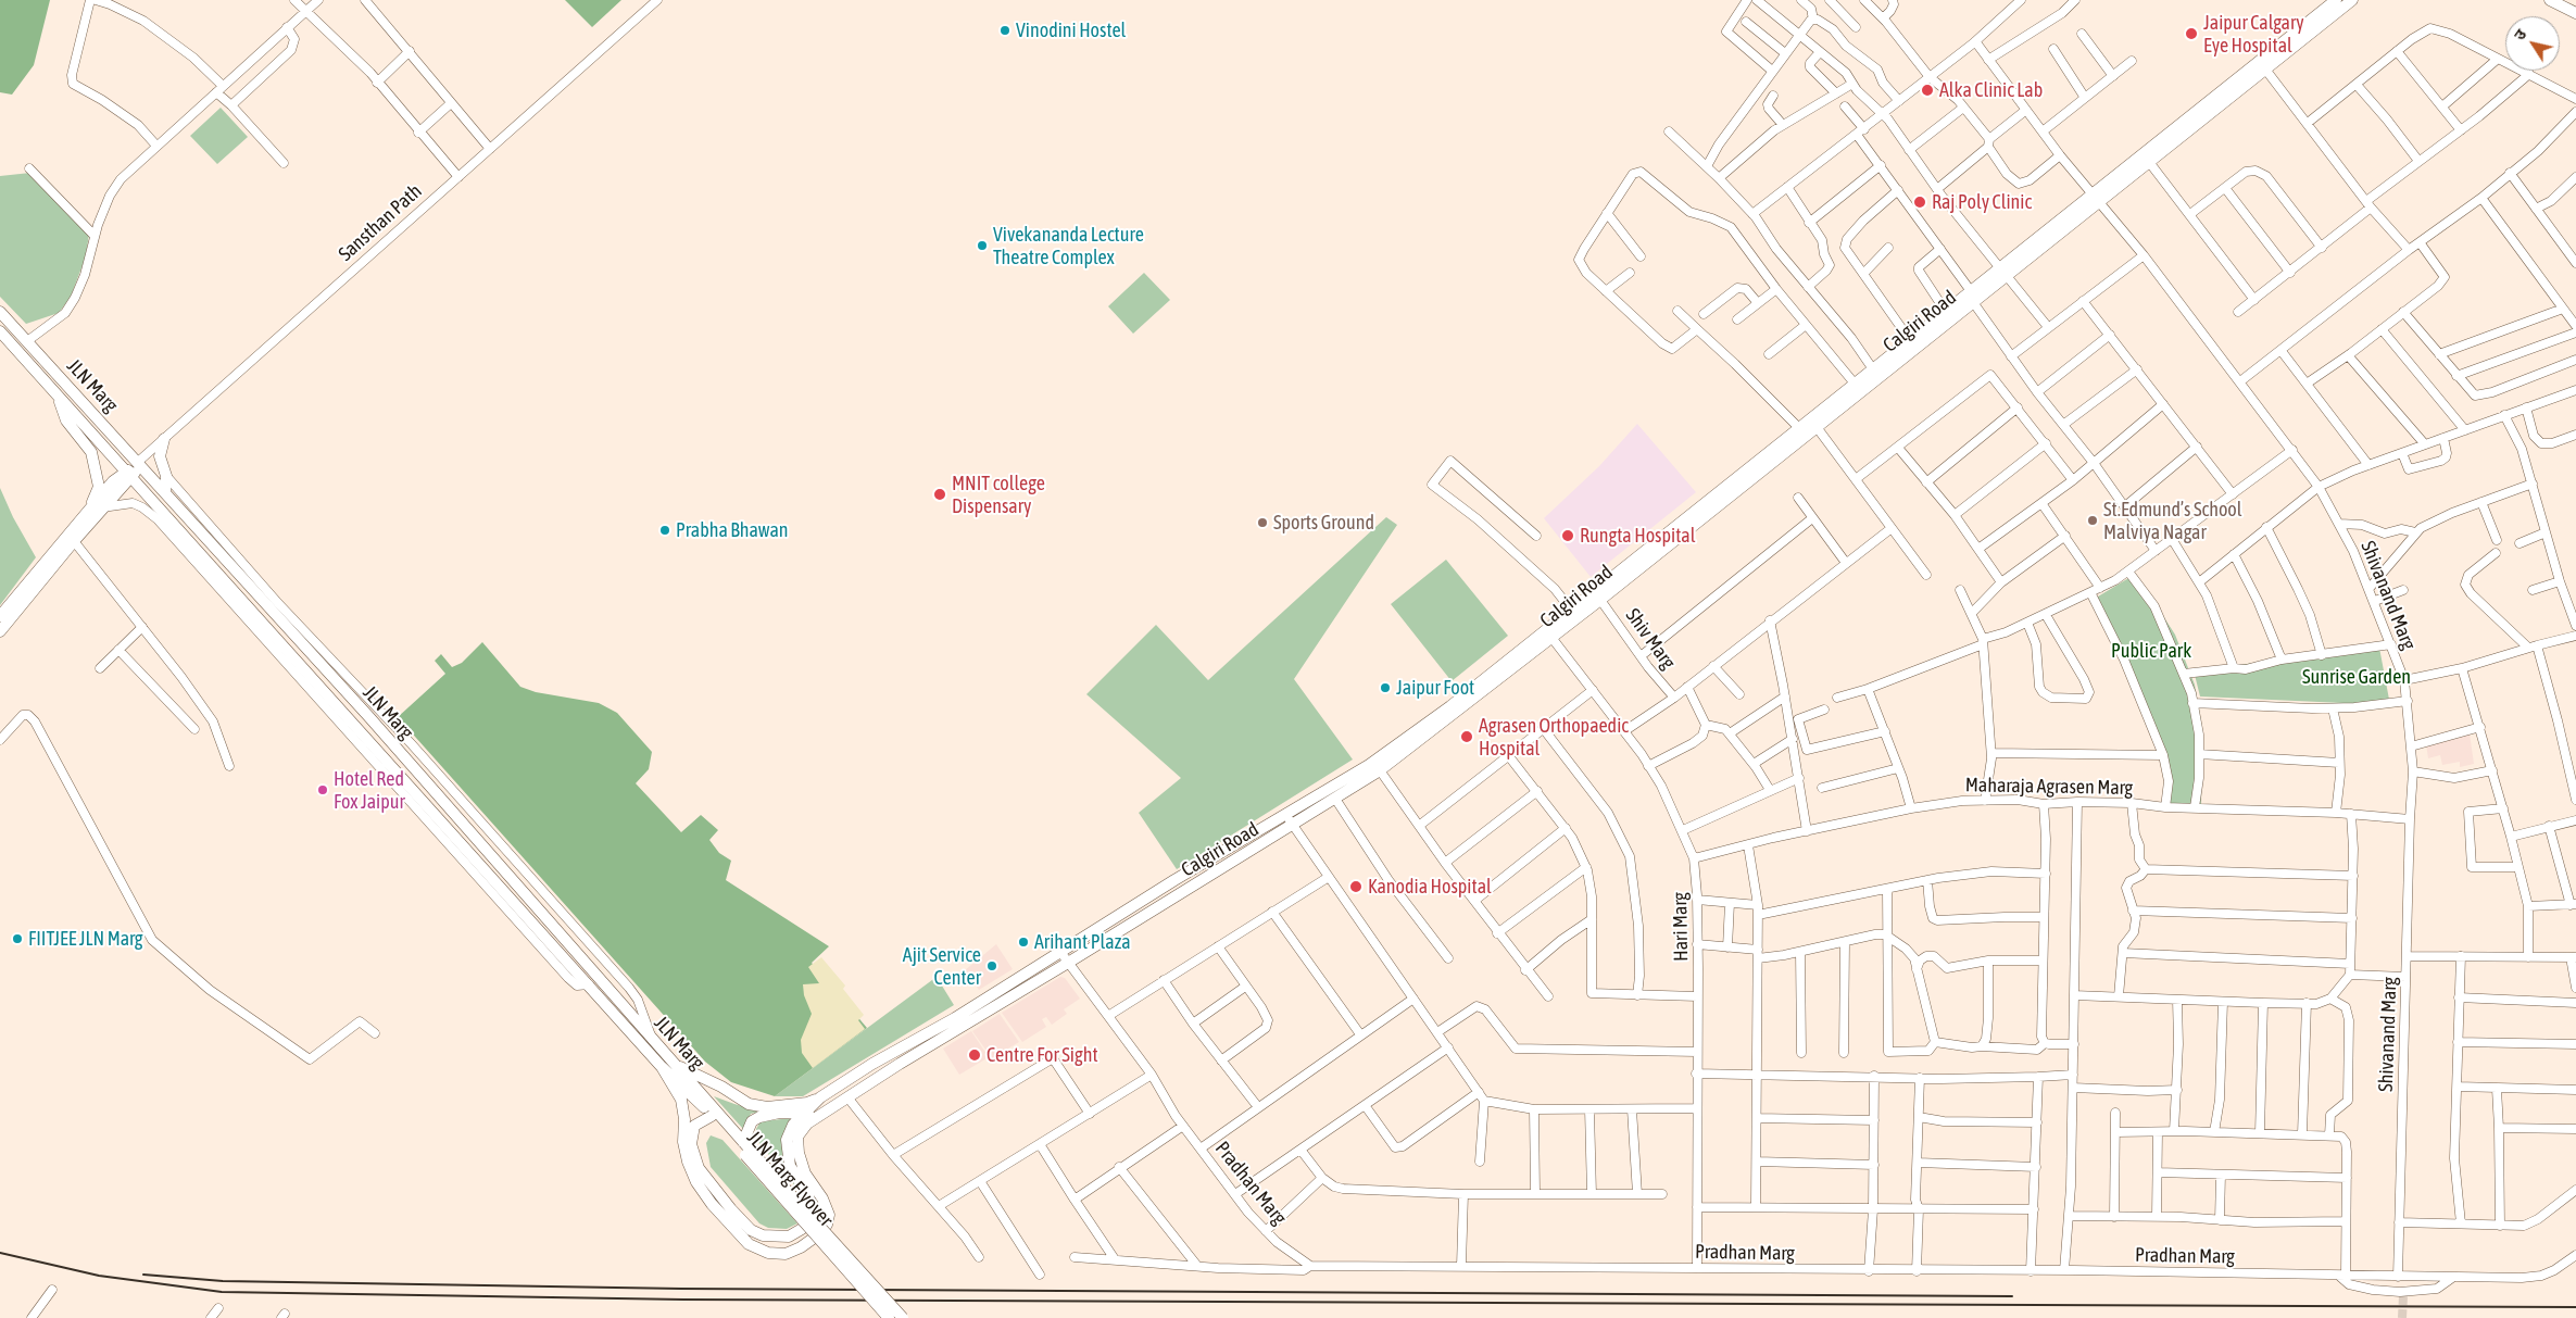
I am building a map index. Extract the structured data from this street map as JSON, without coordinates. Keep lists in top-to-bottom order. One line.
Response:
{"streets":{"main road":["Calgiri Road","JLN Marg","JLN Marg Flyover"],"street":["Sansthan Path","Shivanand Marg","Shiv Marg","Maharaja Agrasen Marg","Hari Marg","Pradhan Marg"]},"crossings":[["Sansthan Path","JLN Marg"],["Calgiri Road","JLN Marg"],["Calgiri Road","Shivanand Marg"],["Calgiri Road","Shiv Marg"],["Calgiri Road","Hari Marg"],["Calgiri Road","JLN Marg Flyover"],["Calgiri Road","Pradhan Marg"],["JLN Marg","JLN Marg Flyover"],["Shivanand Marg","Maharaja Agrasen Marg"],["Shivanand Marg","Pradhan Marg"],["Maharaja Agrasen Marg","Hari Marg"],["Hari Marg","Pradhan Marg"]],"parks":["Public Park","Sunrise Garden"],"places":["Vinodini Hostel","Jaipur Calgary Eye Hospital","Alka Clinic Lab","Raj Poly Clinic","Vivekananda Lecture Theatre Complex","MNIT college Dispensary","St.Edmund’s School Malviya Nagar","Sports Ground","Prabha Bhawan","Rungta Hospital","Jaipur Foot","Agrasen Orthopaedic Hospital","Hotel Red Fox Jaipur","Kanodia Hospital","FIITJEE JLN Marg","Arihant Plaza","Ajit Service Center","Centre For Sight"],"north":"top left"}
